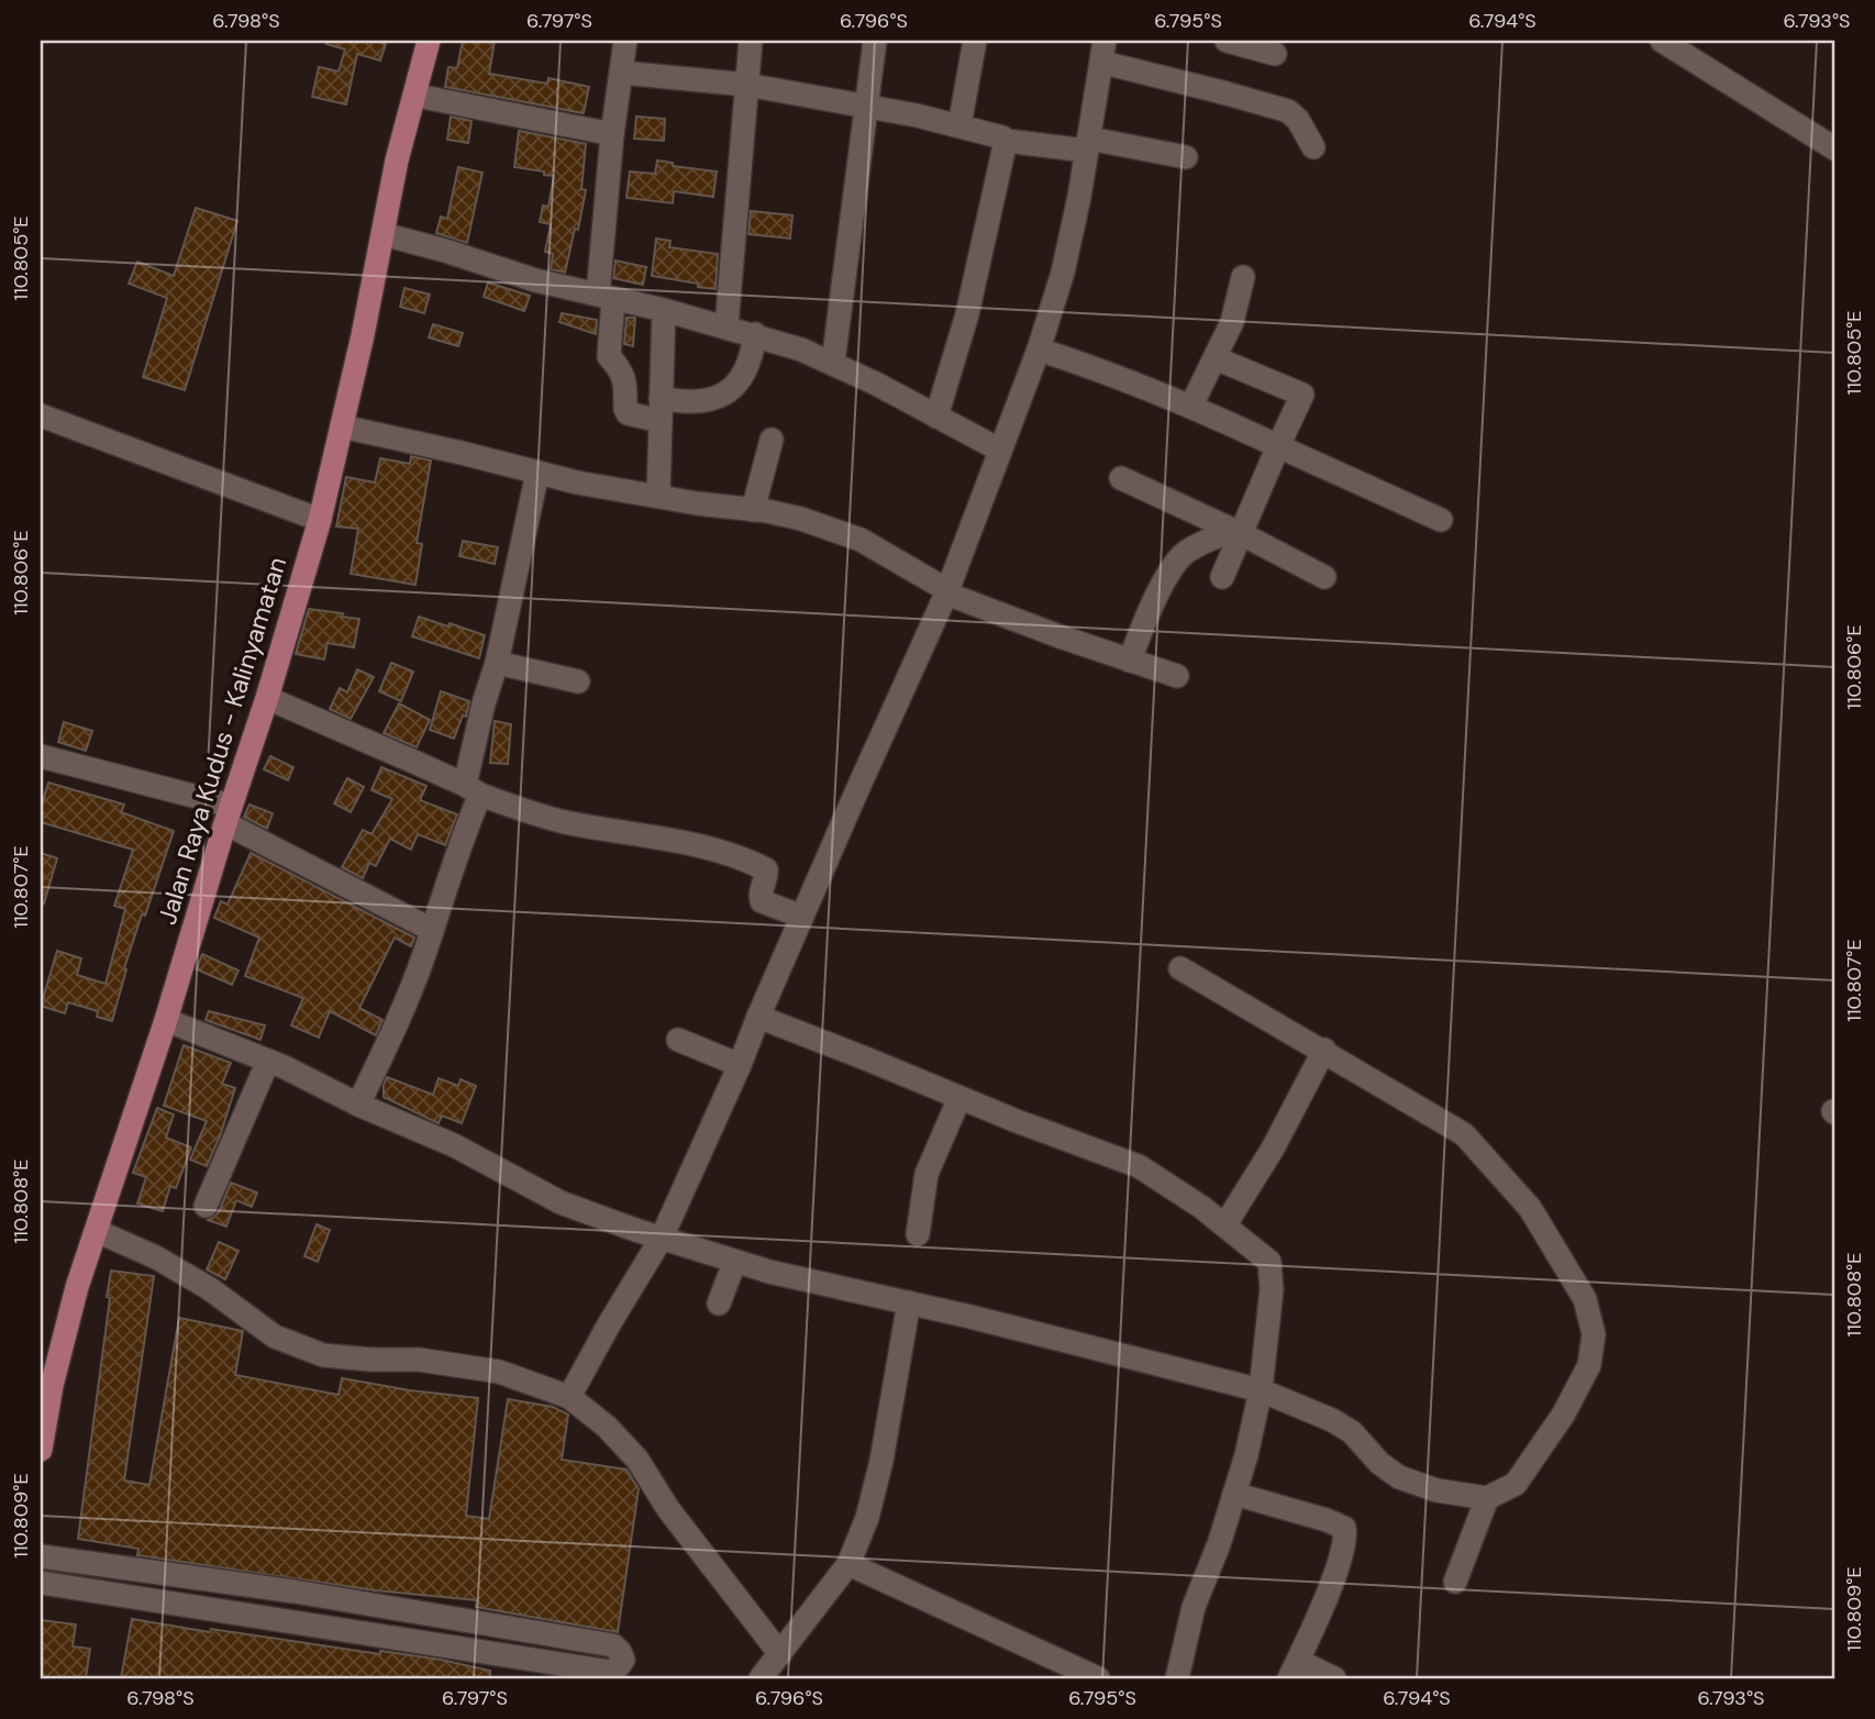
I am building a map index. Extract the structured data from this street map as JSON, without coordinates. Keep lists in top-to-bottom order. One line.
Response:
{"streets":{"main road":["Jalan Raya Kudus - Kalinyamatan"]},"coordinates":["6.798°S","6.797°S","6.796°S","6.795°S","6.794°S","6.793°S","110.805°E","110.806°E","110.807°E","110.808°E","110.809°E"]}
